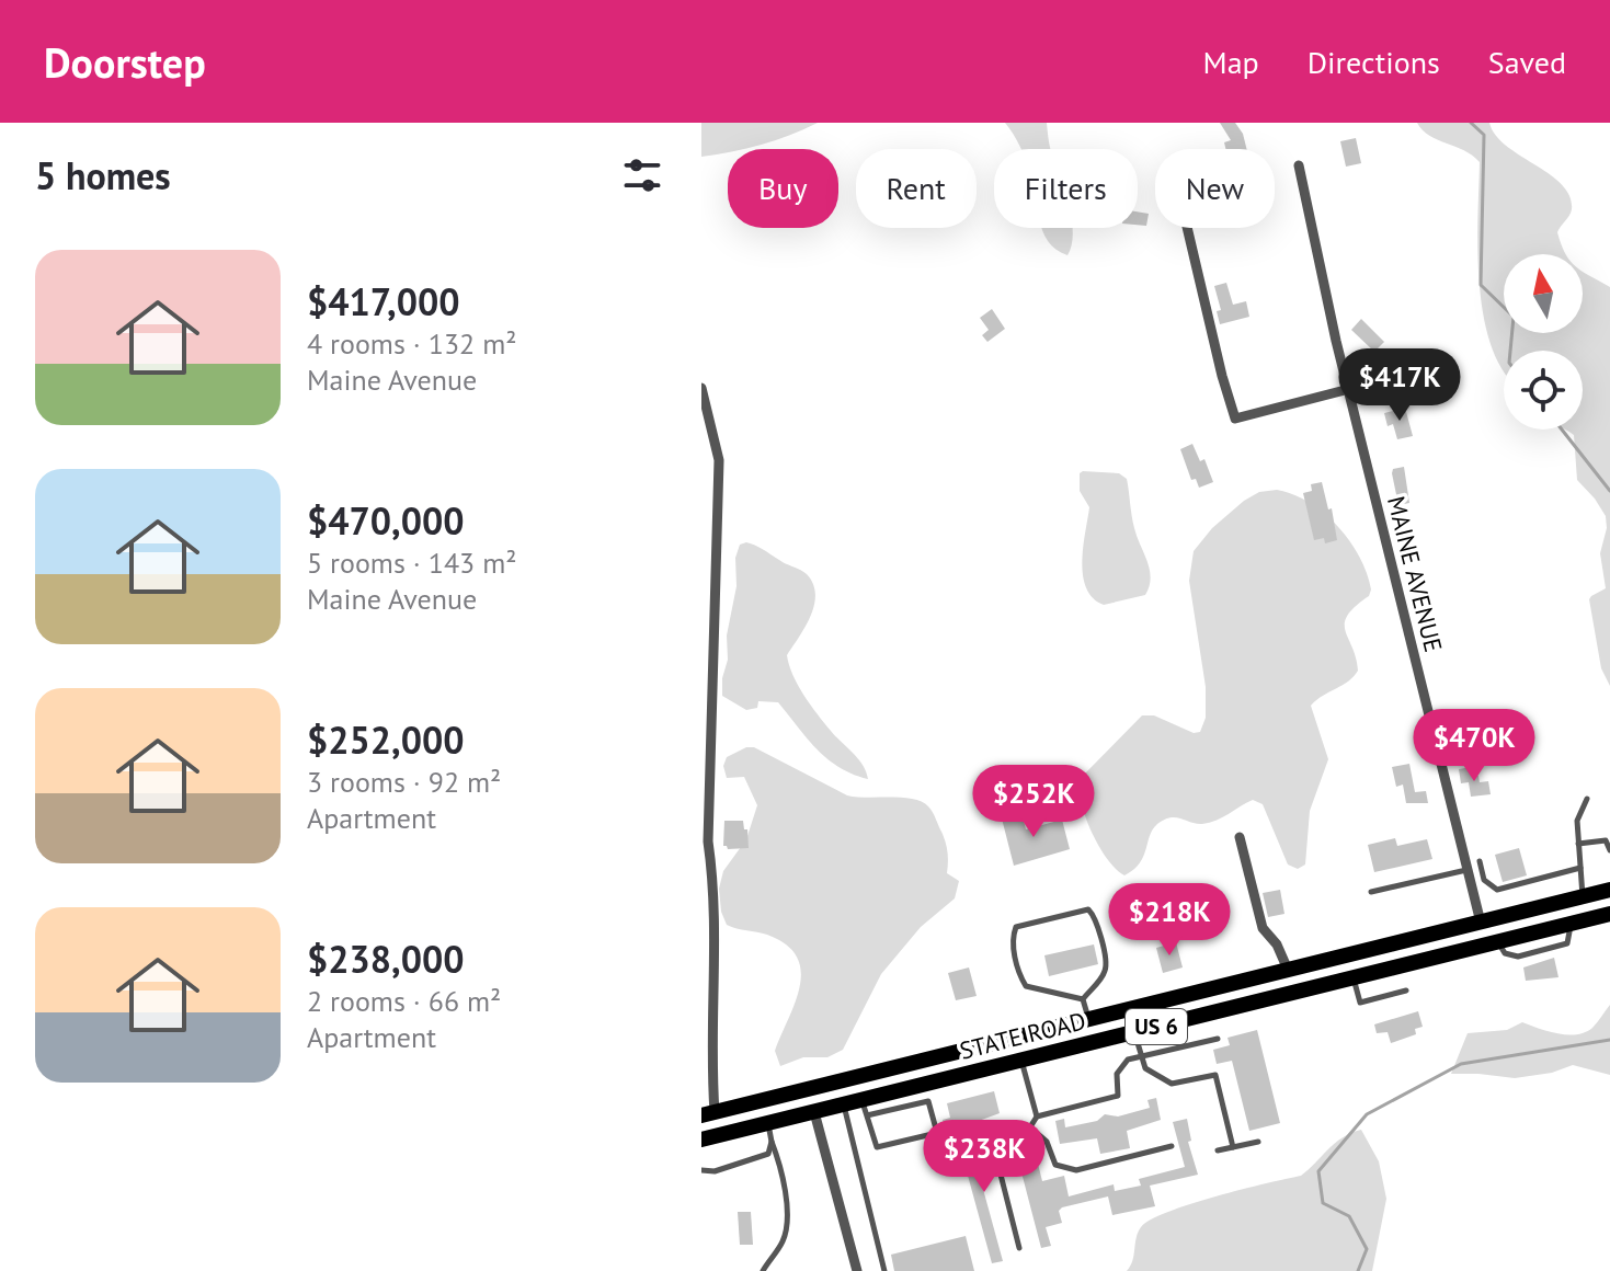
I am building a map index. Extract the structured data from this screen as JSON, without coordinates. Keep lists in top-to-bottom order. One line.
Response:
{"streets":{"main road":["US 6","STATE ROAD"],"street":["MAINE AVENUE"]},"crossings":[["MAINE AVENUE","STATE ROAD"]],"north":"top","page":{"header":"Doorstep","nav":["Map","Directions","Saved"],"heading":"5 homes","chip":["Buy","Rent","Filters","New"],"list":[{"name":"$417,000","note":"4 rooms · 132 m² · Maine Avenue"},{"name":"$470,000","note":"5 rooms · 143 m² · Maine Avenue"},{"name":"$252,000","note":"3 rooms · 92 m² · Apartment"},{"name":"$238,000","note":"2 rooms · 66 m² · Apartment"}],"price":["$417K","$470K","$252K","$218K","$238K"]}}
